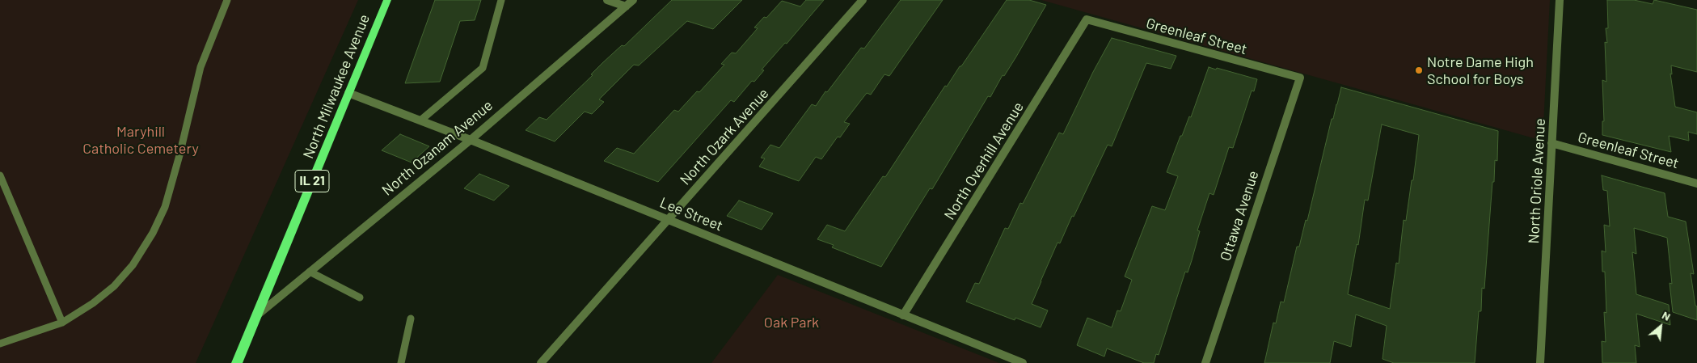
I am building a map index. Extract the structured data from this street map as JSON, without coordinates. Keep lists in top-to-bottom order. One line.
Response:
{"streets":{"main road":["North Milwaukee Avenue","IL 21"],"street":["Greenleaf Street","North Ozark Avenue","North Ozanam Avenue","North Overhill Avenue","North Oriole Avenue","Lee Street","Ottawa Avenue"]},"crossings":[["Greenleaf Street","North Overhill Avenue"],["Greenleaf Street","North Oriole Avenue"],["Greenleaf Street","Ottawa Avenue"],["North Milwaukee Avenue","North Ozanam Avenue"],["North Milwaukee Avenue","Lee Street"],["North Ozark Avenue","Lee Street"],["North Ozanam Avenue","Lee Street"],["North Overhill Avenue","Lee Street"]],"parks":["Maryhill Catholic Cemetery","Oak Park"],"places":["Notre Dame High School for Boys"],"north":"top right"}
